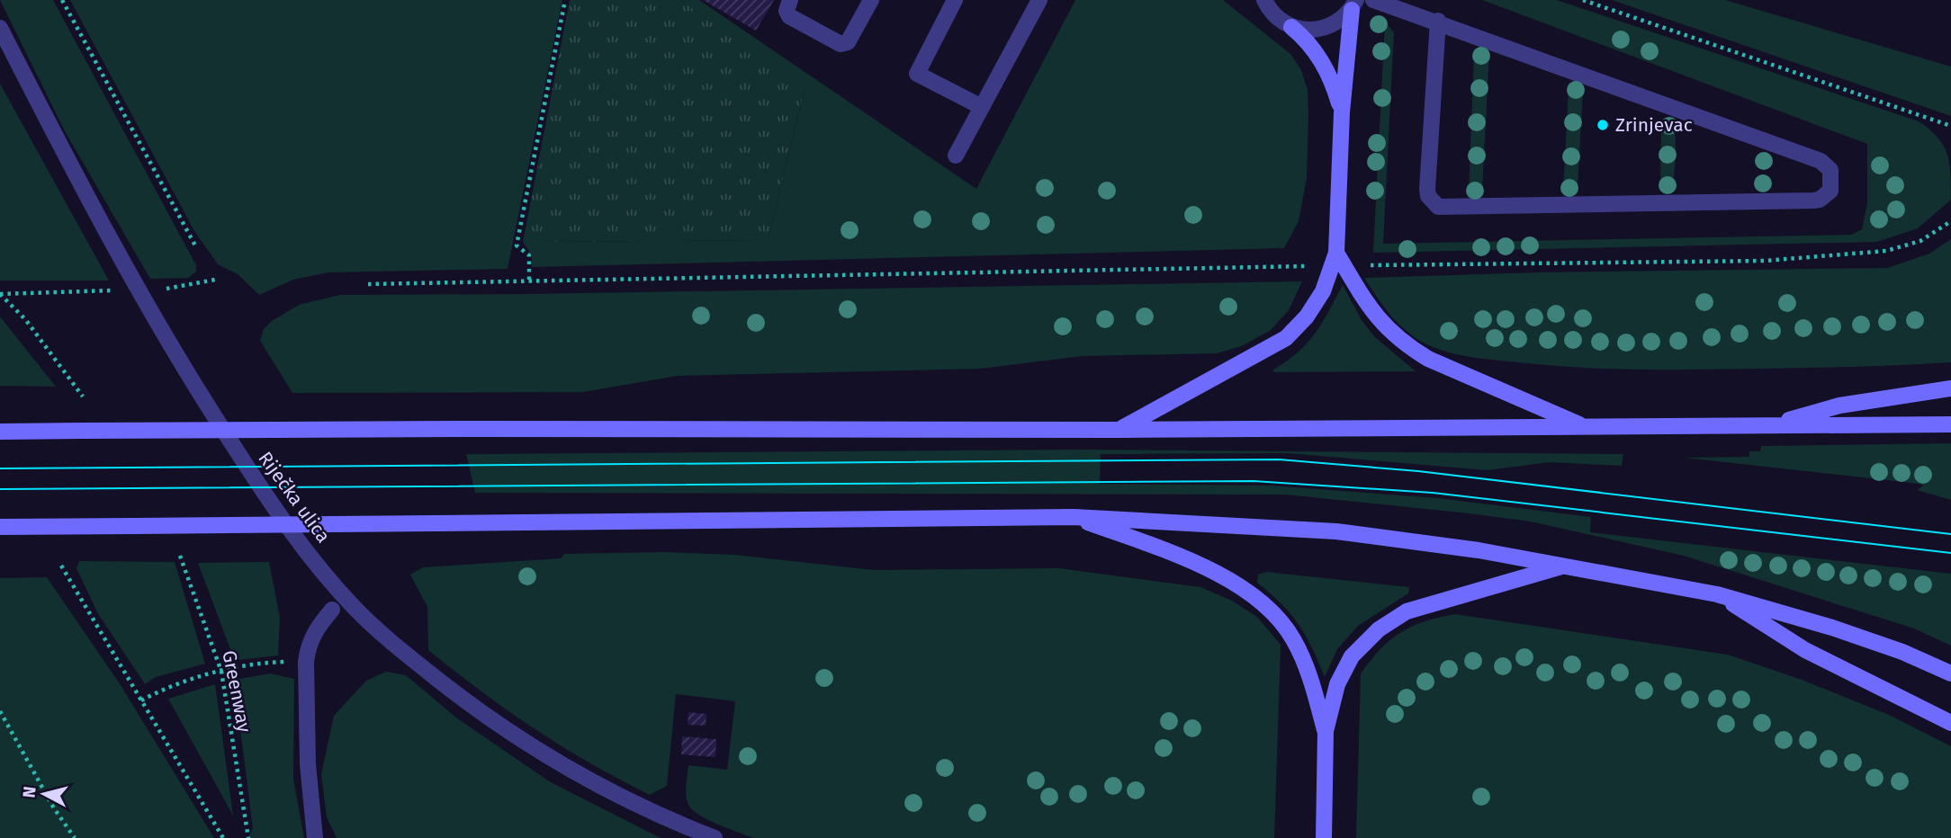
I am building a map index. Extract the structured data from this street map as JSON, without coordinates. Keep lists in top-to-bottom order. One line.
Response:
{"streets":{"street":["Riječka ulica"],"path":["Greenway"]},"places":["Zrinjevac"],"north":"left"}
